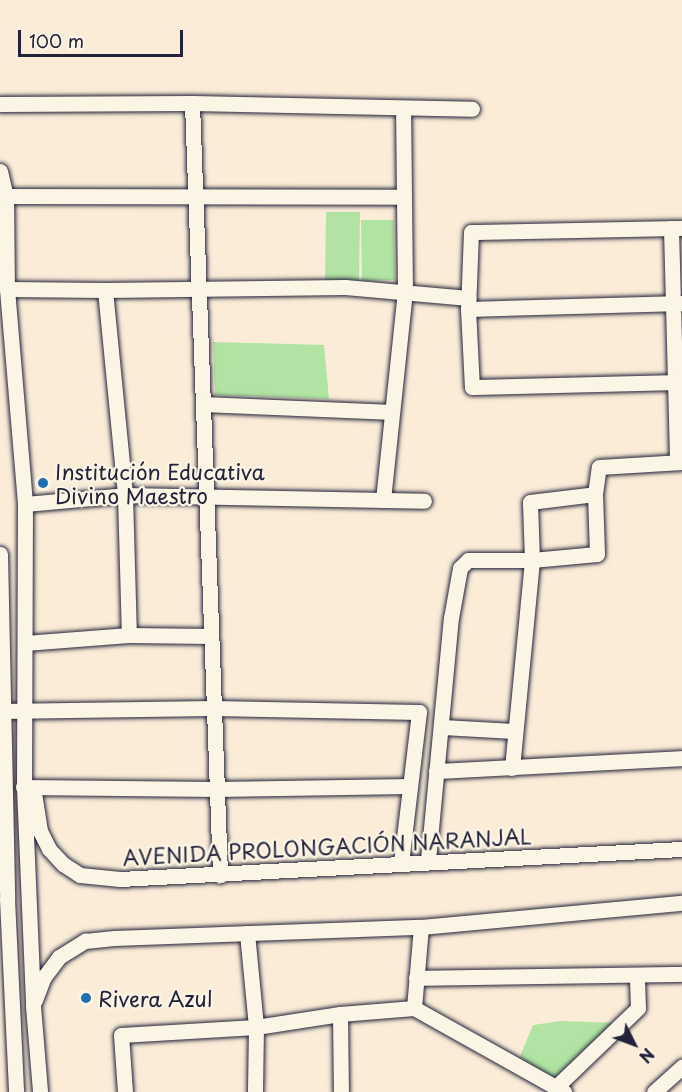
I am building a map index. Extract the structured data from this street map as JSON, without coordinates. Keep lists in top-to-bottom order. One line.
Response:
{"streets":{"street":["AVENIDA PROLONGACIÓN NARANJAL"]},"places":["Institución Educativa Divino Maestro","Rivera Azul"],"scale_bar":"100 m","north":"bottom right"}
